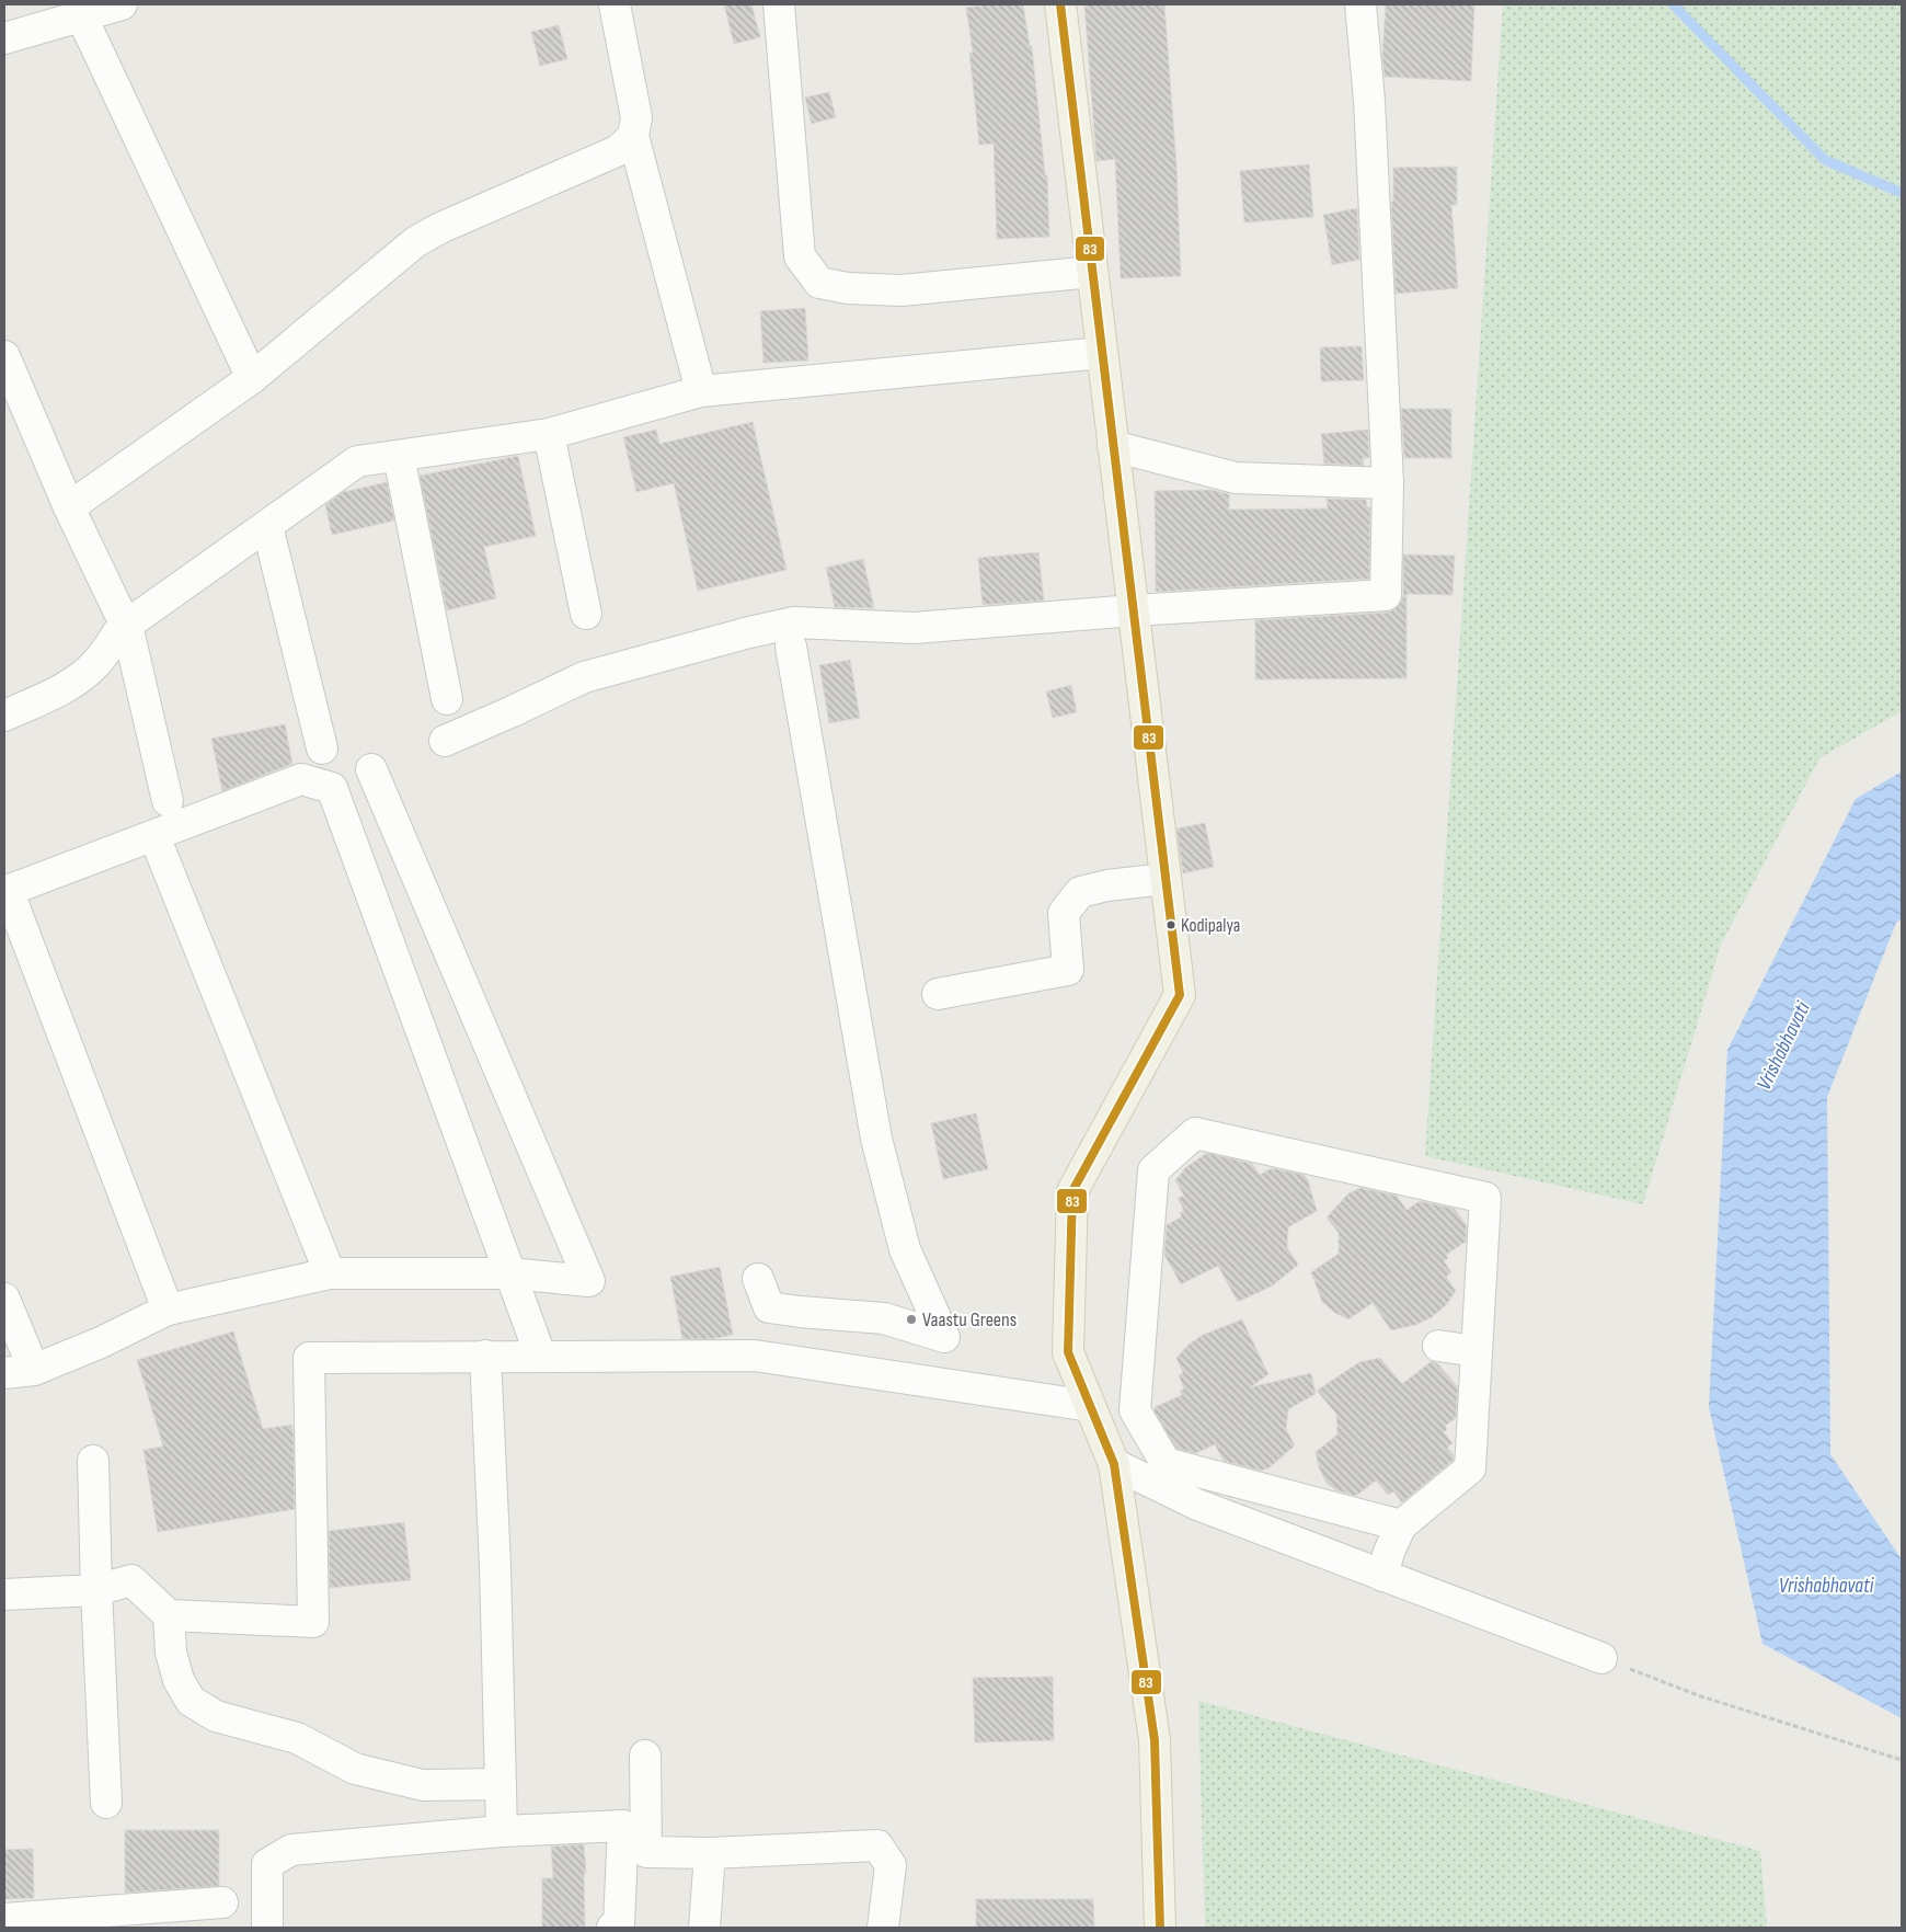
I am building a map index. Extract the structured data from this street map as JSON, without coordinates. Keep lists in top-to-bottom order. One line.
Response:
{"water":["Vrishabhavati"],"places":["Kodipalya","Vaastu Greens"],"lines":["transit line 83"]}
